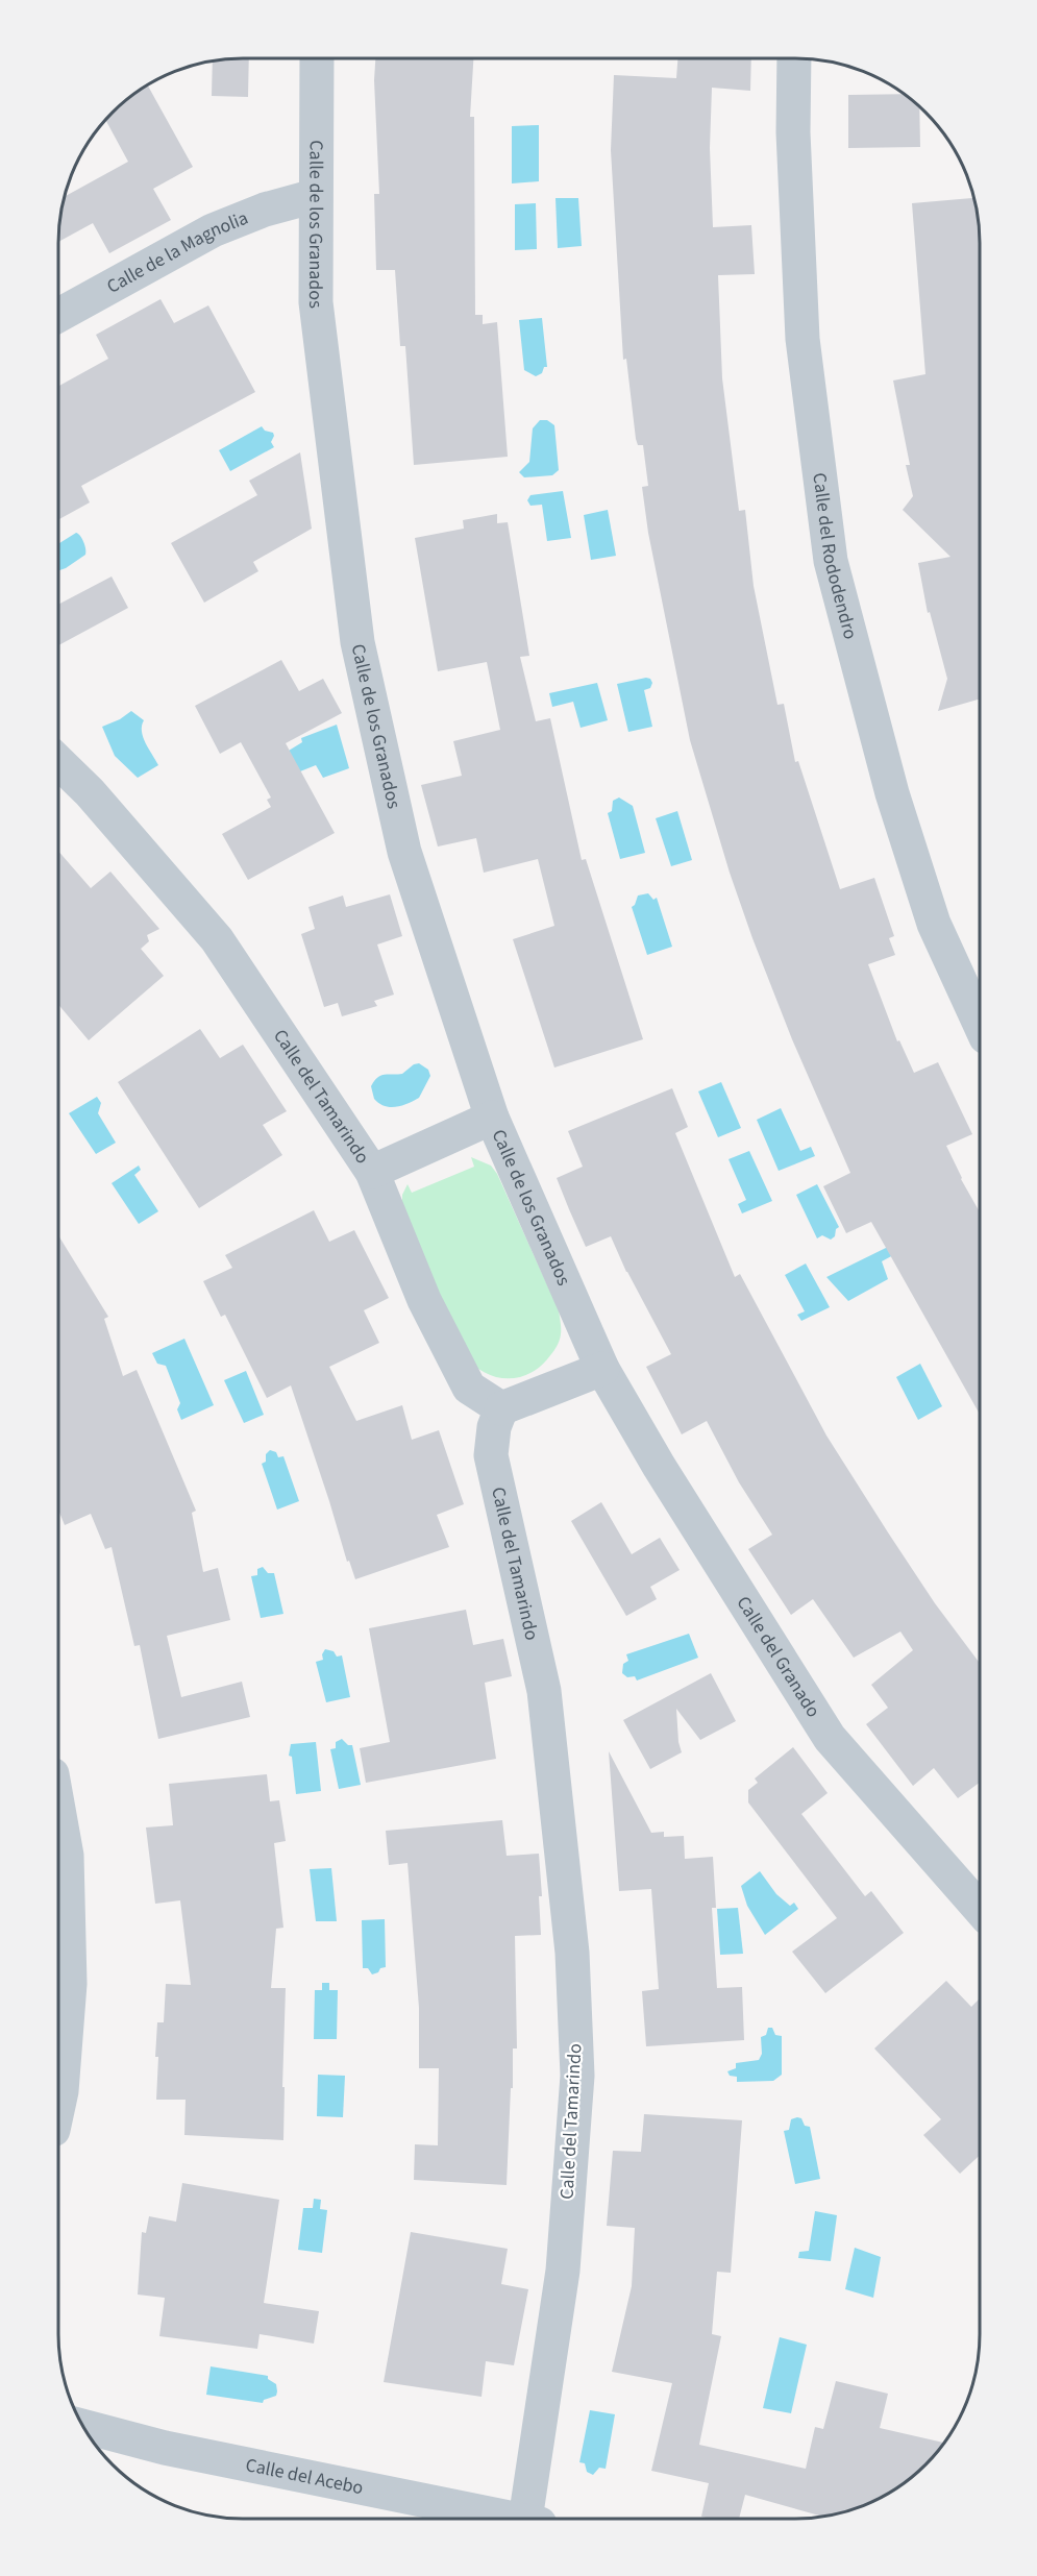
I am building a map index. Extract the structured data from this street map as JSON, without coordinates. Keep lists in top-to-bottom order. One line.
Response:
{"streets":{"street":["Calle de los Granados","Calle de la Magnolia","Calle del Rododendro","Calle del Tamarindo","Calle del Granado","Calle del Acebo"]},"crossings":[["Calle de los Granados","Calle de la Magnolia"],["Calle de los Granados","Calle del Granado"]]}
